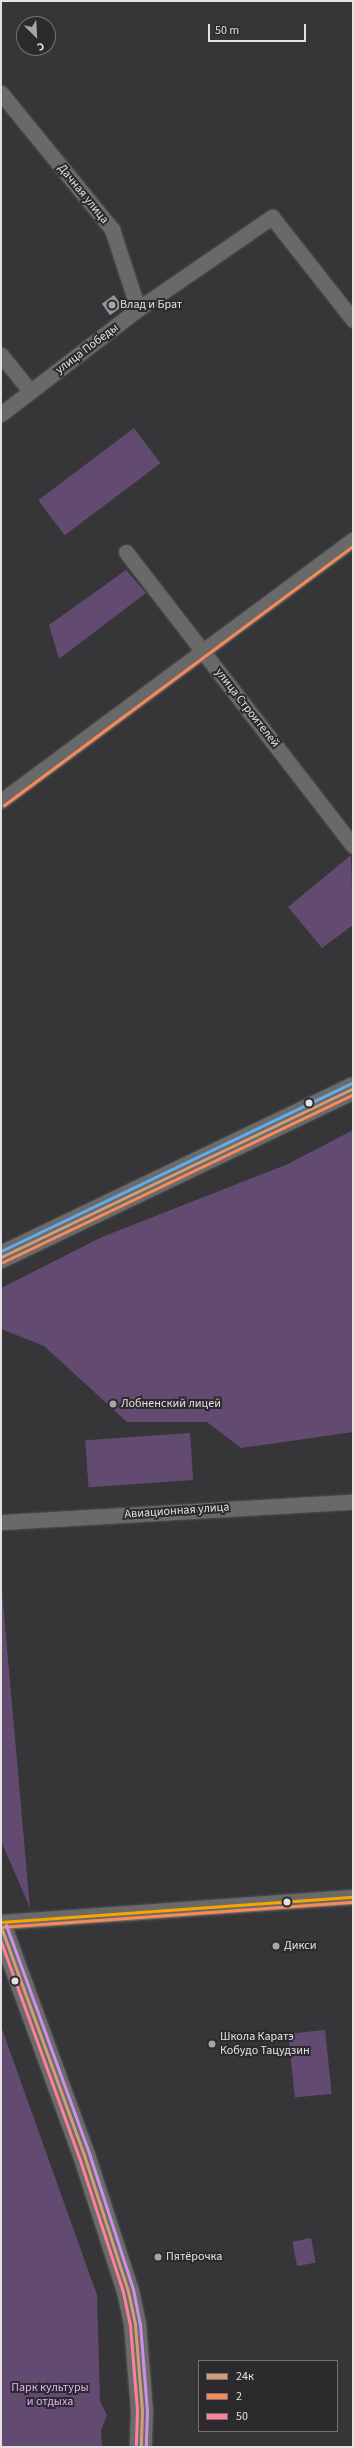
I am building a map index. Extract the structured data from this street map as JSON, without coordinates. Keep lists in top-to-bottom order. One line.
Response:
{"streets":{"street":["Дачная улица","улица Победы","улица Строителей","Авиационная улица"]},"crossings":[["Дачная улица","улица Победы"]],"parks":["Парк культуры и отдыха"],"places":["Влад и Брат","Лобненский лицей","Дикси","Школа Каратэ Кобудо Тацудзин","Пятёрочка"],"lines":["transit line 2","transit line 24к","transit line 50"],"legend":["24к","2","50"],"scale_bar":"50 m","north":"bottom right"}
